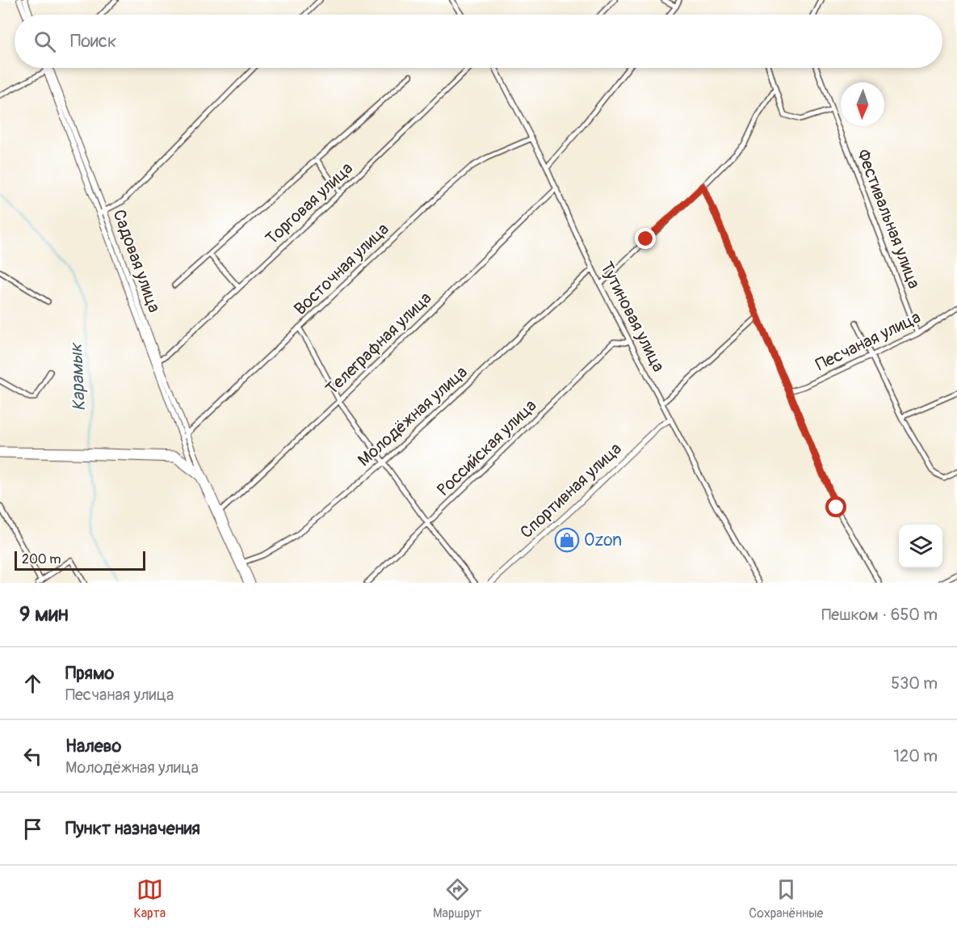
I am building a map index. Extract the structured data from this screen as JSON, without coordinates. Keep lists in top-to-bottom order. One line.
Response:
{"streets":{"street":["Торговая улица","Фестивальная улица","Садовая улица","Восточная улица","Тутиновая улица","Песчаная улица","Телеграфная улица","Молодёжная улица","Российская улица","Спортивная улица"]},"crossings":[["Торговая улица","Садовая улица"],["Фестивальная улица","Песчаная улица"],["Садовая улица","Восточная улица"],["Восточная улица","Тутиновая улица"],["Тутиновая улица","Телеграфная улица"],["Тутиновая улица","Молодёжная улица"],["Тутиновая улица","Российская улица"],["Тутиновая улица","Спортивная улица"]],"water":["Карамык"],"places":{"shop":["Ozon"]},"scale_bar":"200 m","north":"bottom","page":{"search":"Поиск","scale":"200 m","heading":["9 мин","Пешком · 650 m"],"list":[["Прямо","Песчаная улица","530 m"],["Налево","Молодёжная улица","120 m"],"Пункт назначения"],"nav":["Карта","Маршрут","Сохранённые"]}}
